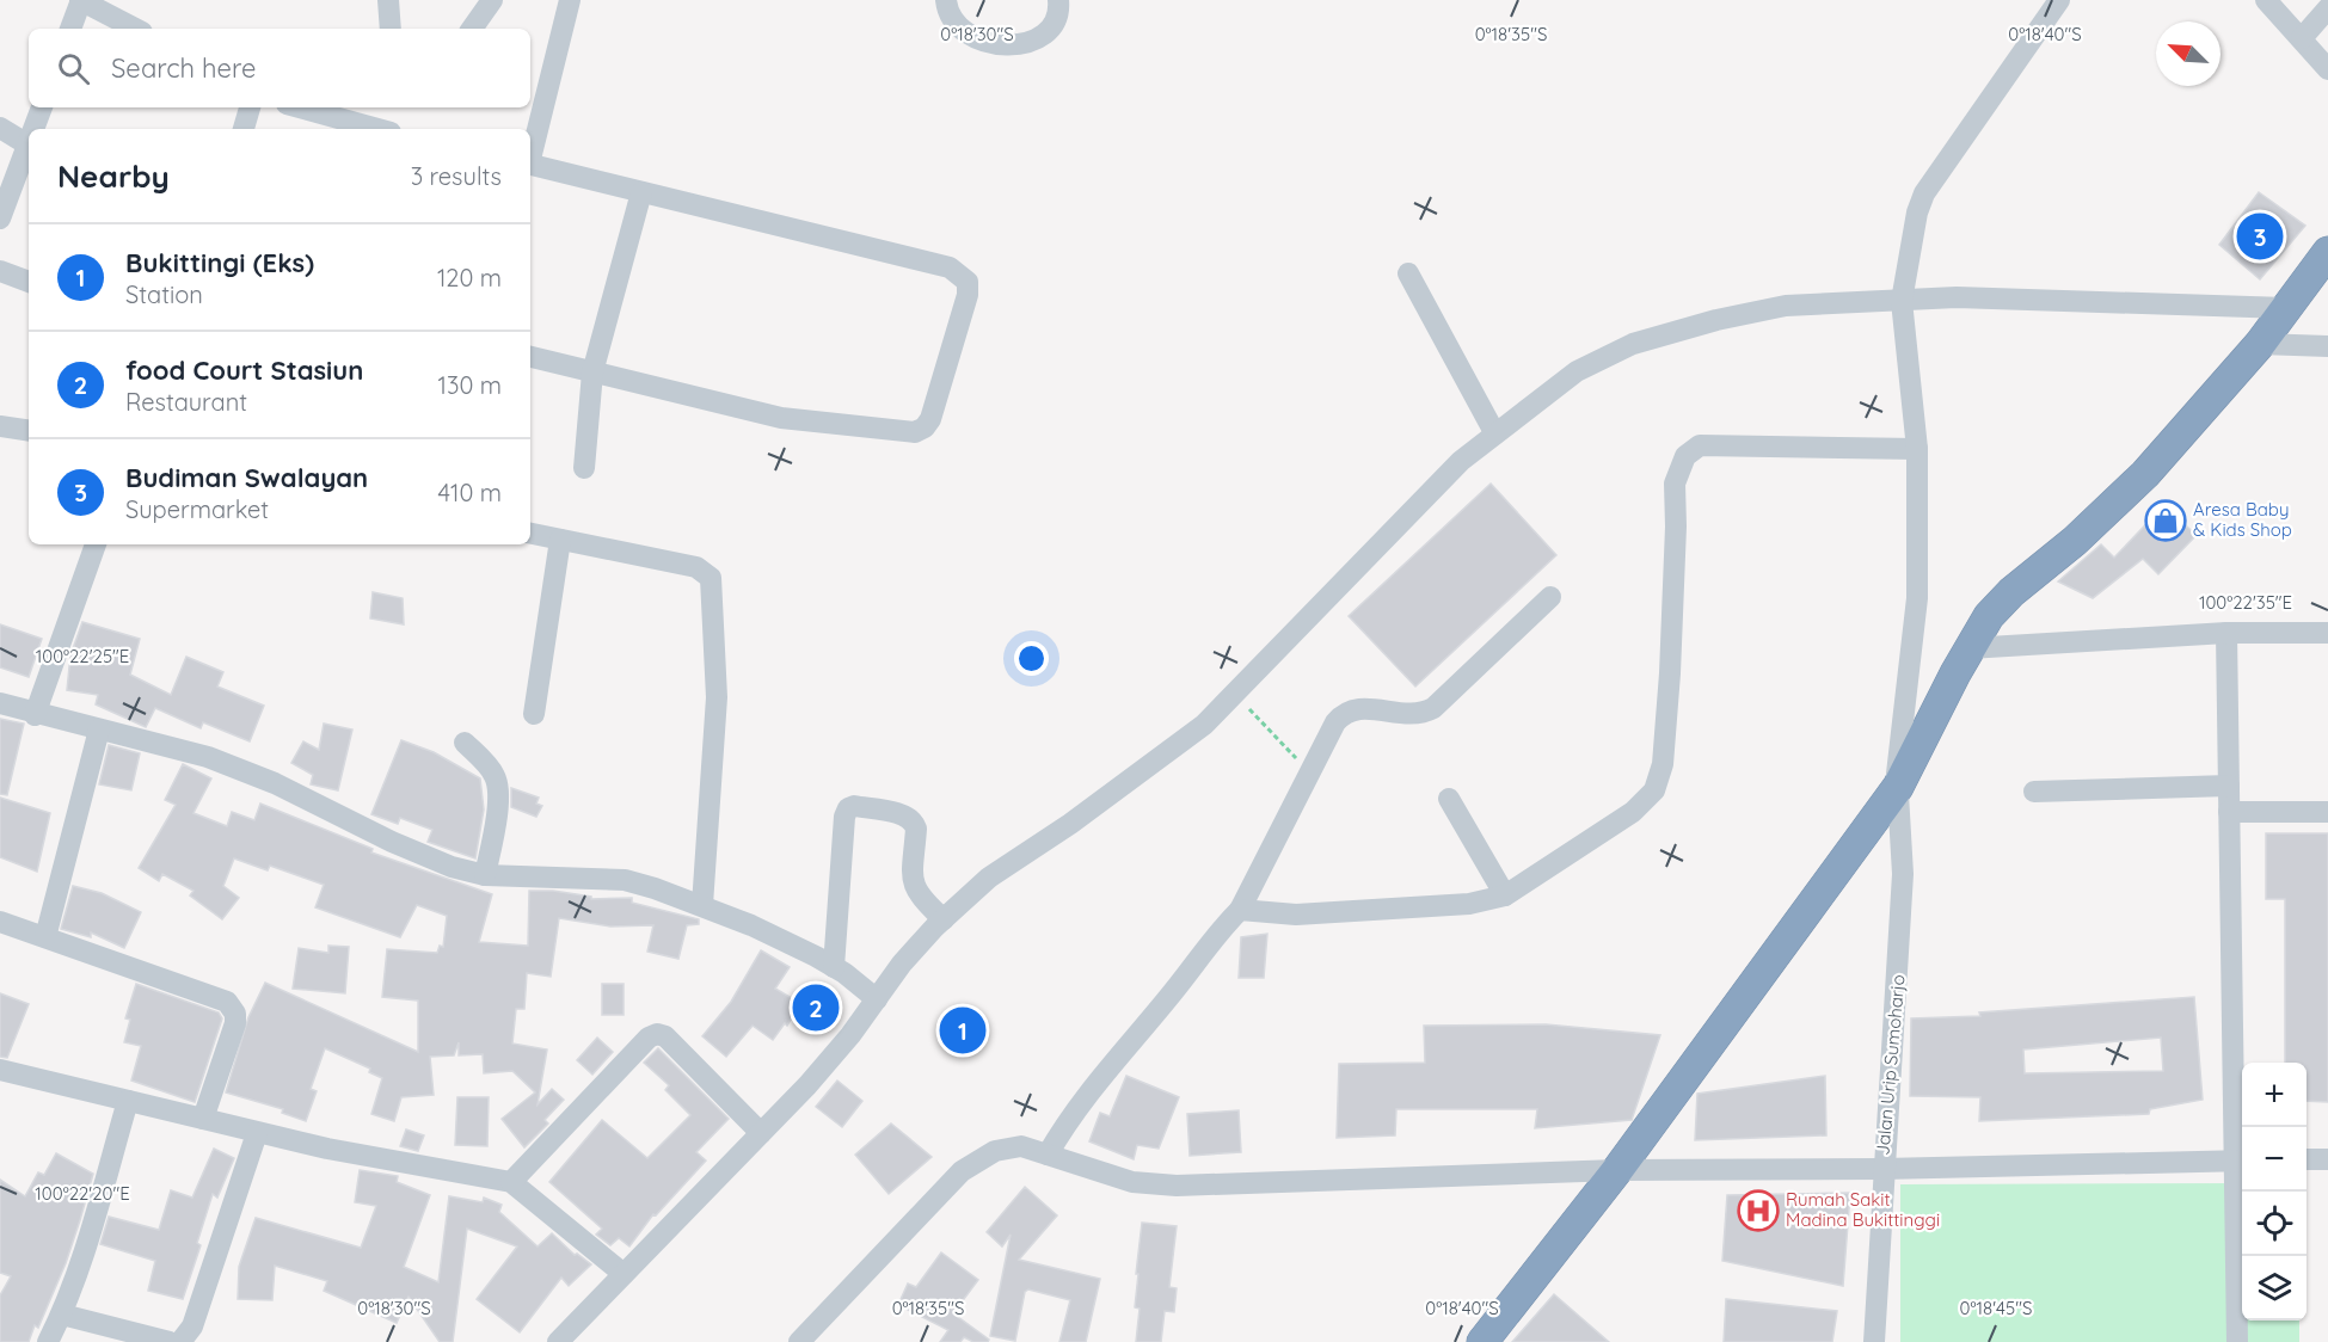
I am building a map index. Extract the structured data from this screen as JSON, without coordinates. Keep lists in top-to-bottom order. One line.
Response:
{"streets":{"street":["Jalan Urip Sumoharjo"]},"places":{"shop":["Aresa Baby & Kids Shop"],"hospital":["Rumah Sakit Madina Bukittinggi"]},"north":"top left","page":{"search":"Search here","heading":["Nearby","3 results"],"pins":["3","2","1"],"list":[{"mark":"1","name":"Bukittingi (Eks)","note":"Station","value":"120 m"},{"mark":"2","name":"food Court Stasiun","note":"Restaurant","value":"130 m"},{"mark":"3","name":"Budiman Swalayan","note":"Supermarket","value":"410 m"}],"map_buttons":["+","−"]},"coordinates":["0°18'30\"S","0°18'35\"S","0°18'40\"S","100°22'35\"E","100°22'25\"E","100°22'20\"E","0°18'45\"S"]}
